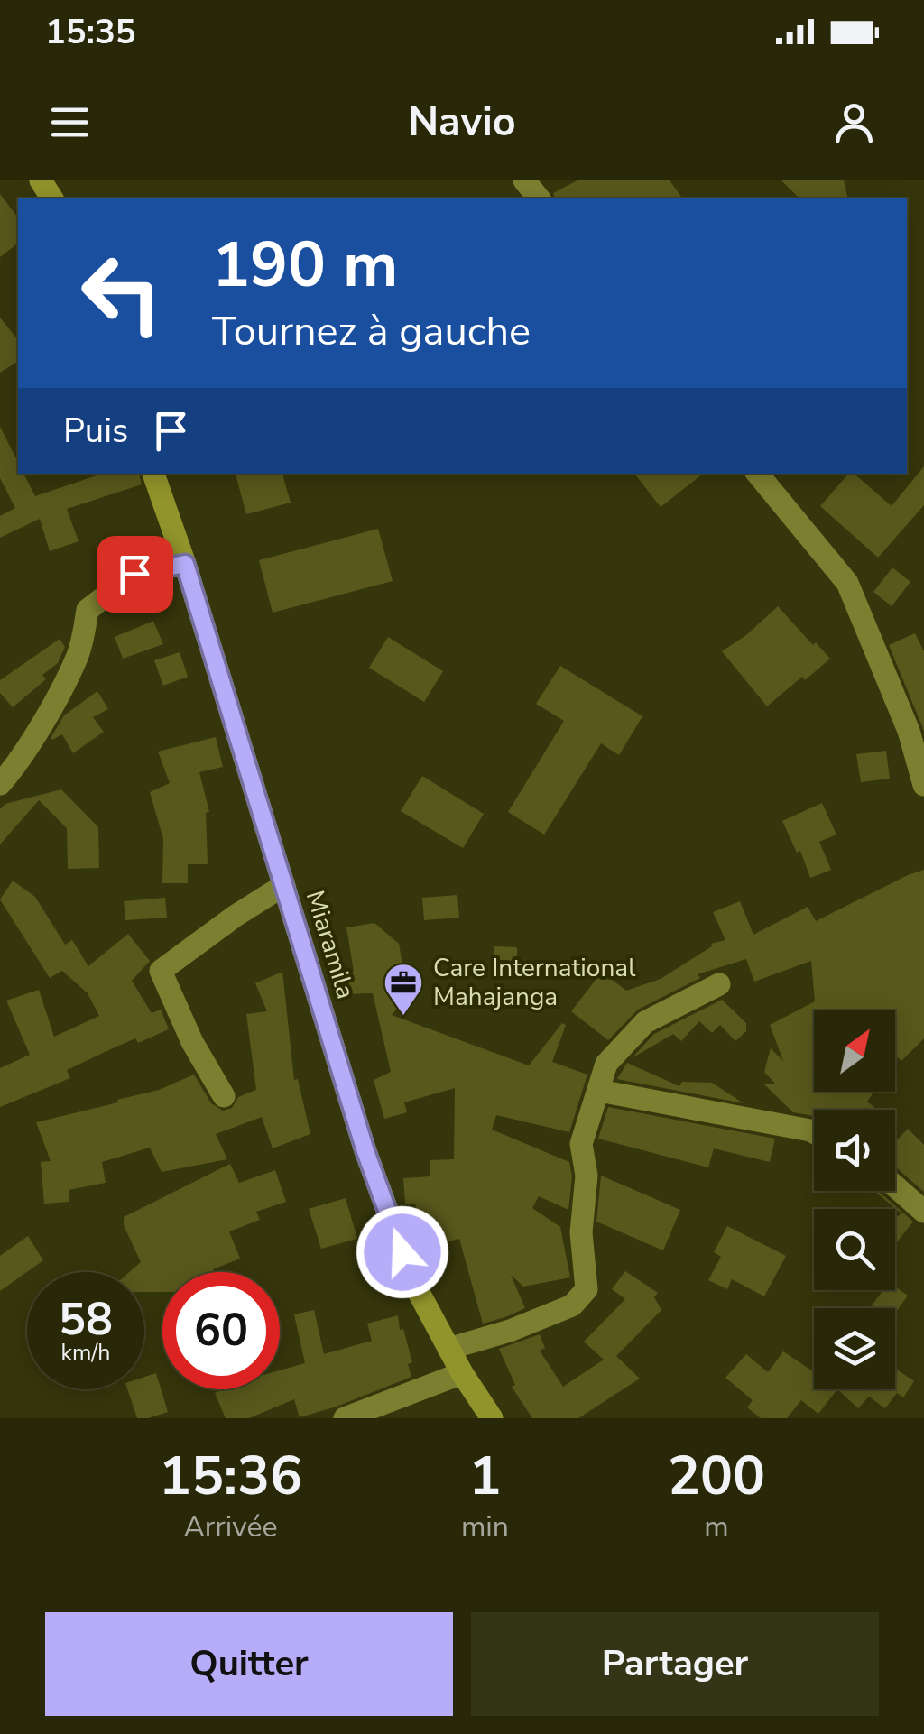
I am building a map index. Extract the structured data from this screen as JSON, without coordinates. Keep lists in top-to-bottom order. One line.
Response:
{"streets":{"main road":["Miaramila"]},"places":{"office":["Care International Mahajanga"]},"north":"top right","page":{"status":"15:35","header":"Navio","turn":["190 m","Tournez à gauche"],"then":"Puis","speed":"58 km/h","limit":"60","eta":["15:36","Arrivée","1","min","200","m"],"buttons":["Quitter","Partager"]}}
